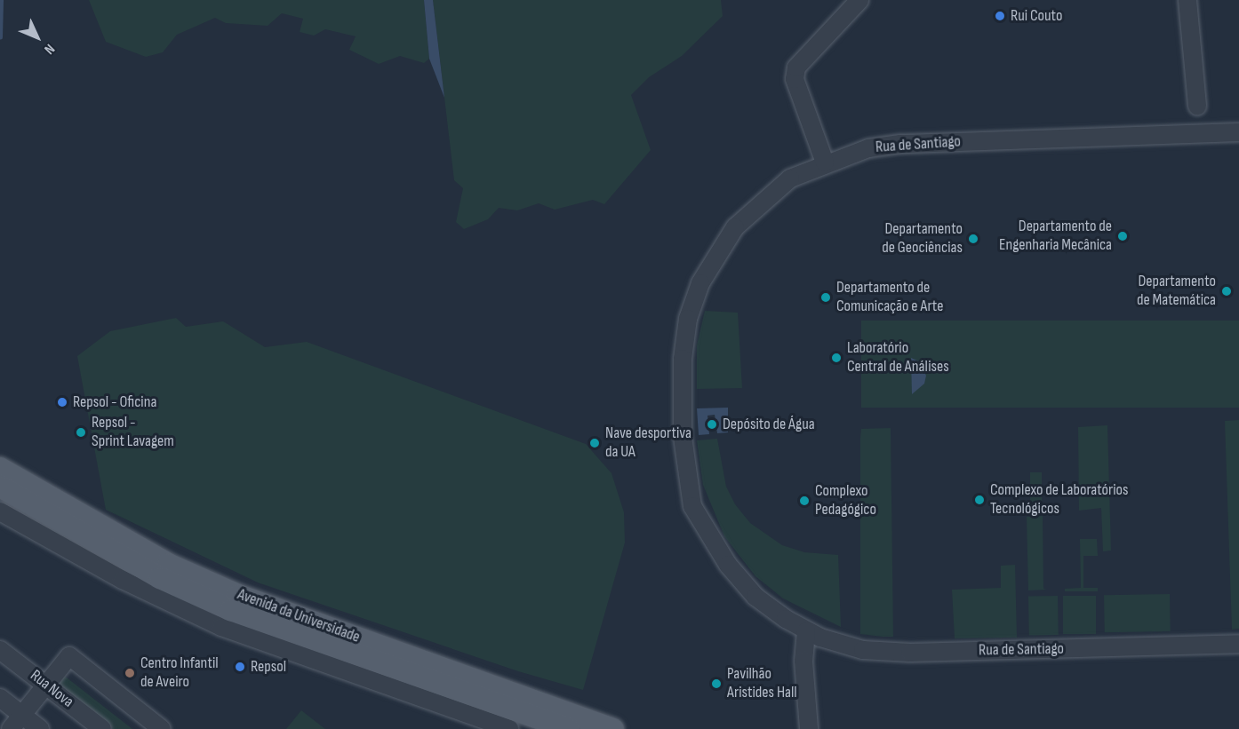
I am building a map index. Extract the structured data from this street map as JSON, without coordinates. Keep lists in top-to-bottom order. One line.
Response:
{"streets":{"main road":["Avenida da Universidade"],"street":["Rua de Santiago","Rua Nova"]},"places":["Rui Couto","Departamento de Engenharia Mecânica","Departamento de Geociências","Departamento de Matemática","Departamento de Comunicação e Arte","Laboratório Central de Análises","Repsol - Oficina","Depósito de Água","Repsol - Sprint Lavagem","Nave desportiva da UA","Complexo de Laboratórios Tecnológicos","Complexo Pedagógico","Repsol","Centro Infantil de Aveiro","Pavilhão Aristides Hall"],"north":"bottom right"}
